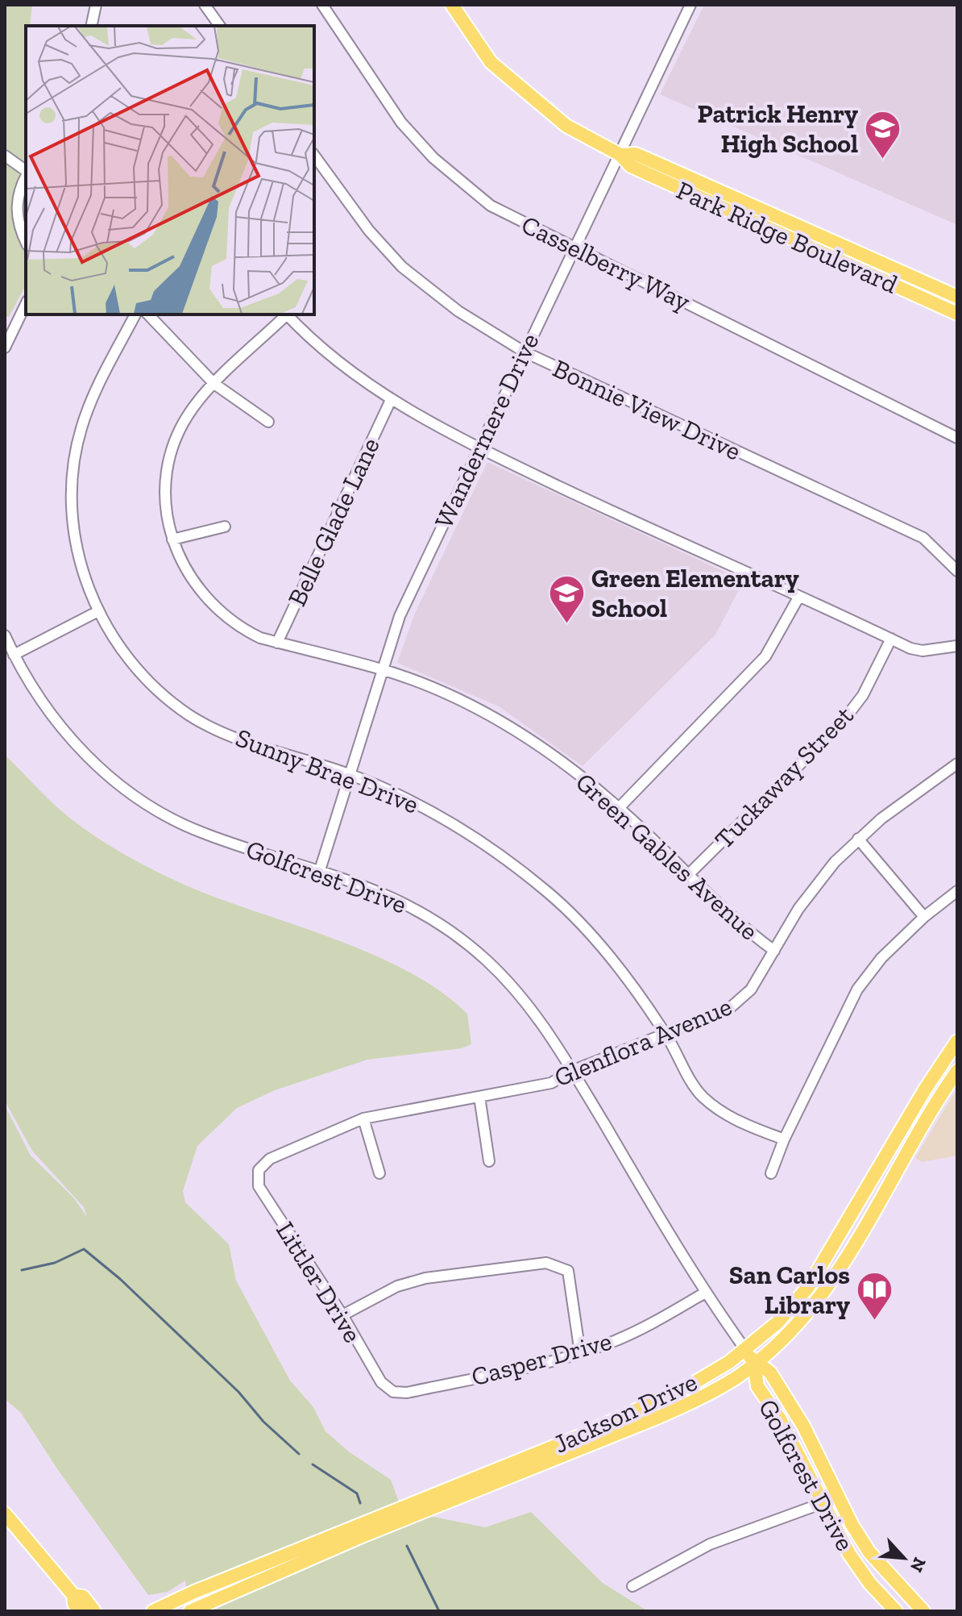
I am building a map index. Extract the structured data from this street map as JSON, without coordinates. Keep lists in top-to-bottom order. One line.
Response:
{"streets":{"main road":["Park Ridge Boulevard","Golfcrest Drive","Jackson Drive"],"street":["Casselberry Way","Bonnie View Drive","Wandermere Drive","Belle Glade Lane","Sunny Brae Drive","Tuckaway Street","Green Gables Avenue","Glenflora Avenue","Littler Drive","Casper Drive"]},"crossings":[["Park Ridge Boulevard","Wandermere Drive"],["Casselberry Way","Wandermere Drive"],["Bonnie View Drive","Wandermere Drive"],["Wandermere Drive","Sunny Brae Drive"],["Wandermere Drive","Green Gables Avenue"],["Wandermere Drive","Golfcrest Drive"],["Belle Glade Lane","Green Gables Avenue"],["Sunny Brae Drive","Glenflora Avenue"],["Tuckaway Street","Green Gables Avenue"],["Green Gables Avenue","Glenflora Avenue"],["Golfcrest Drive","Glenflora Avenue"],["Golfcrest Drive","Casper Drive"],["Golfcrest Drive","Jackson Drive"],["Glenflora Avenue","Littler Drive"],["Littler Drive","Casper Drive"]],"places":{"school or university":["Patrick Henry High School","Green Elementary School"],"library":["San Carlos Library"]},"north":"bottom right"}
